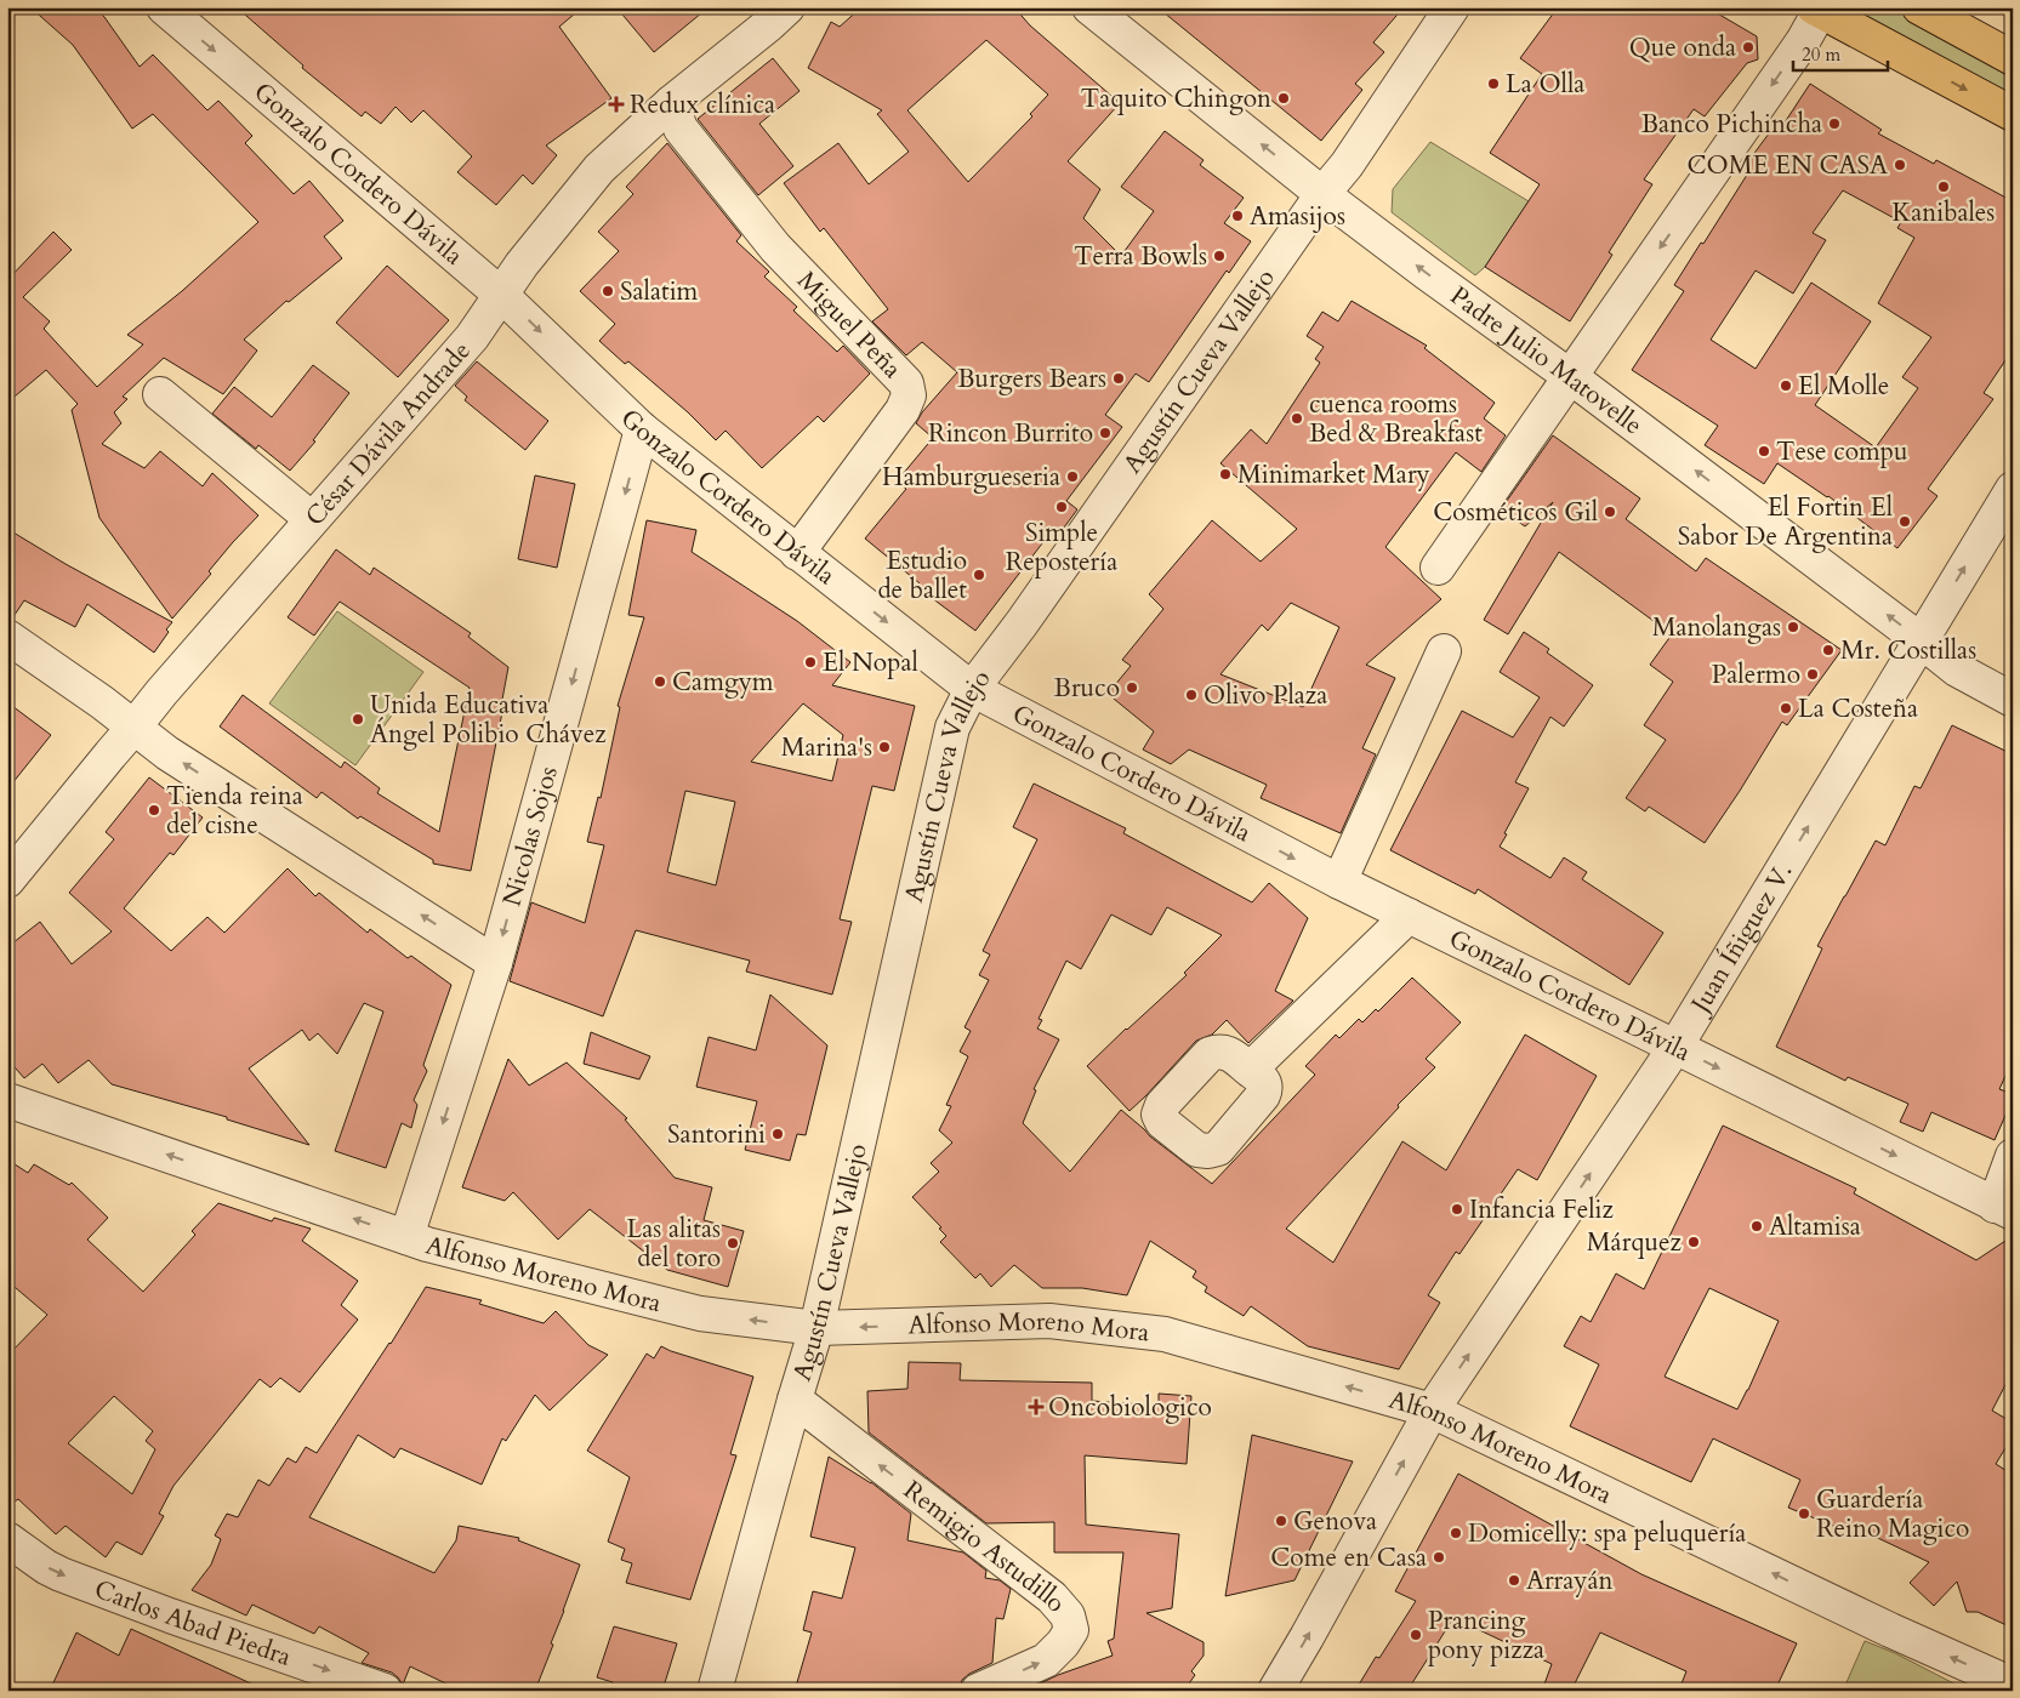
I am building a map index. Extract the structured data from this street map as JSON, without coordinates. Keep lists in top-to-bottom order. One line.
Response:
{"streets":{"street":["Gonzalo Cordero Dávila","Miguel Peña","Padre Julio Matovelle","Agustín Cueva Vallejo","César Dávila Andrade","Nicolas Sojos","Juan Íñiguez V.","Alfonso Moreno Mora","Remigio Astudillo","Carlos Abad Piedra"]},"crossings":[["Gonzalo Cordero Dávila","Miguel Peña"],["Gonzalo Cordero Dávila","Agustín Cueva Vallejo"],["Gonzalo Cordero Dávila","César Dávila Andrade"],["Gonzalo Cordero Dávila","Nicolas Sojos"],["Gonzalo Cordero Dávila","Juan Íñiguez V."],["Miguel Peña","César Dávila Andrade"],["Padre Julio Matovelle","Agustín Cueva Vallejo"],["Padre Julio Matovelle","Juan Íñiguez V."],["Agustín Cueva Vallejo","Alfonso Moreno Mora"],["Agustín Cueva Vallejo","Remigio Astudillo"],["Nicolas Sojos","Alfonso Moreno Mora"],["Juan Íñiguez V.","Alfonso Moreno Mora"]],"one_way":["Gonzalo Cordero Dávila","Padre Julio Matovelle","Nicolas Sojos","Juan Íñiguez V.","Alfonso Moreno Mora","Carlos Abad Piedra"],"places":{"other":["Que onda","La Olla","Taquito Chingon","Banco Pichincha","COME EN CASA","Kanibales","Amasijos","Terra Bowls","Salatim","Burgers Bears","El Molle","cuenca rooms Bed & Breakfast","Rincon Burrito","Tese compu","Minimarket Mary","Hamburgueseria","Simple Repostería","Cosméticos Gil","El Fortin El Sabor De Argentina","Estudio de ballet","Manolangas","Mr. Costillas","El Nopal","Palermo","Camgym","Bruco","Olivo Plaza","La Costeña","Unida Educativa Ángel Polibio Chávez","Marina's","Tienda reina del cisne","Santorini","Infancia Feliz","Altamisa","Márquez","Las alitas del toro","Guardería Reino Magico","Genova","Domicelly: spa peluquería","Come en Casa","Arrayán","Prancing pony pizza"],"health":["Redux clínica","Oncobiologico"]},"scale_bar":"20 m"}
